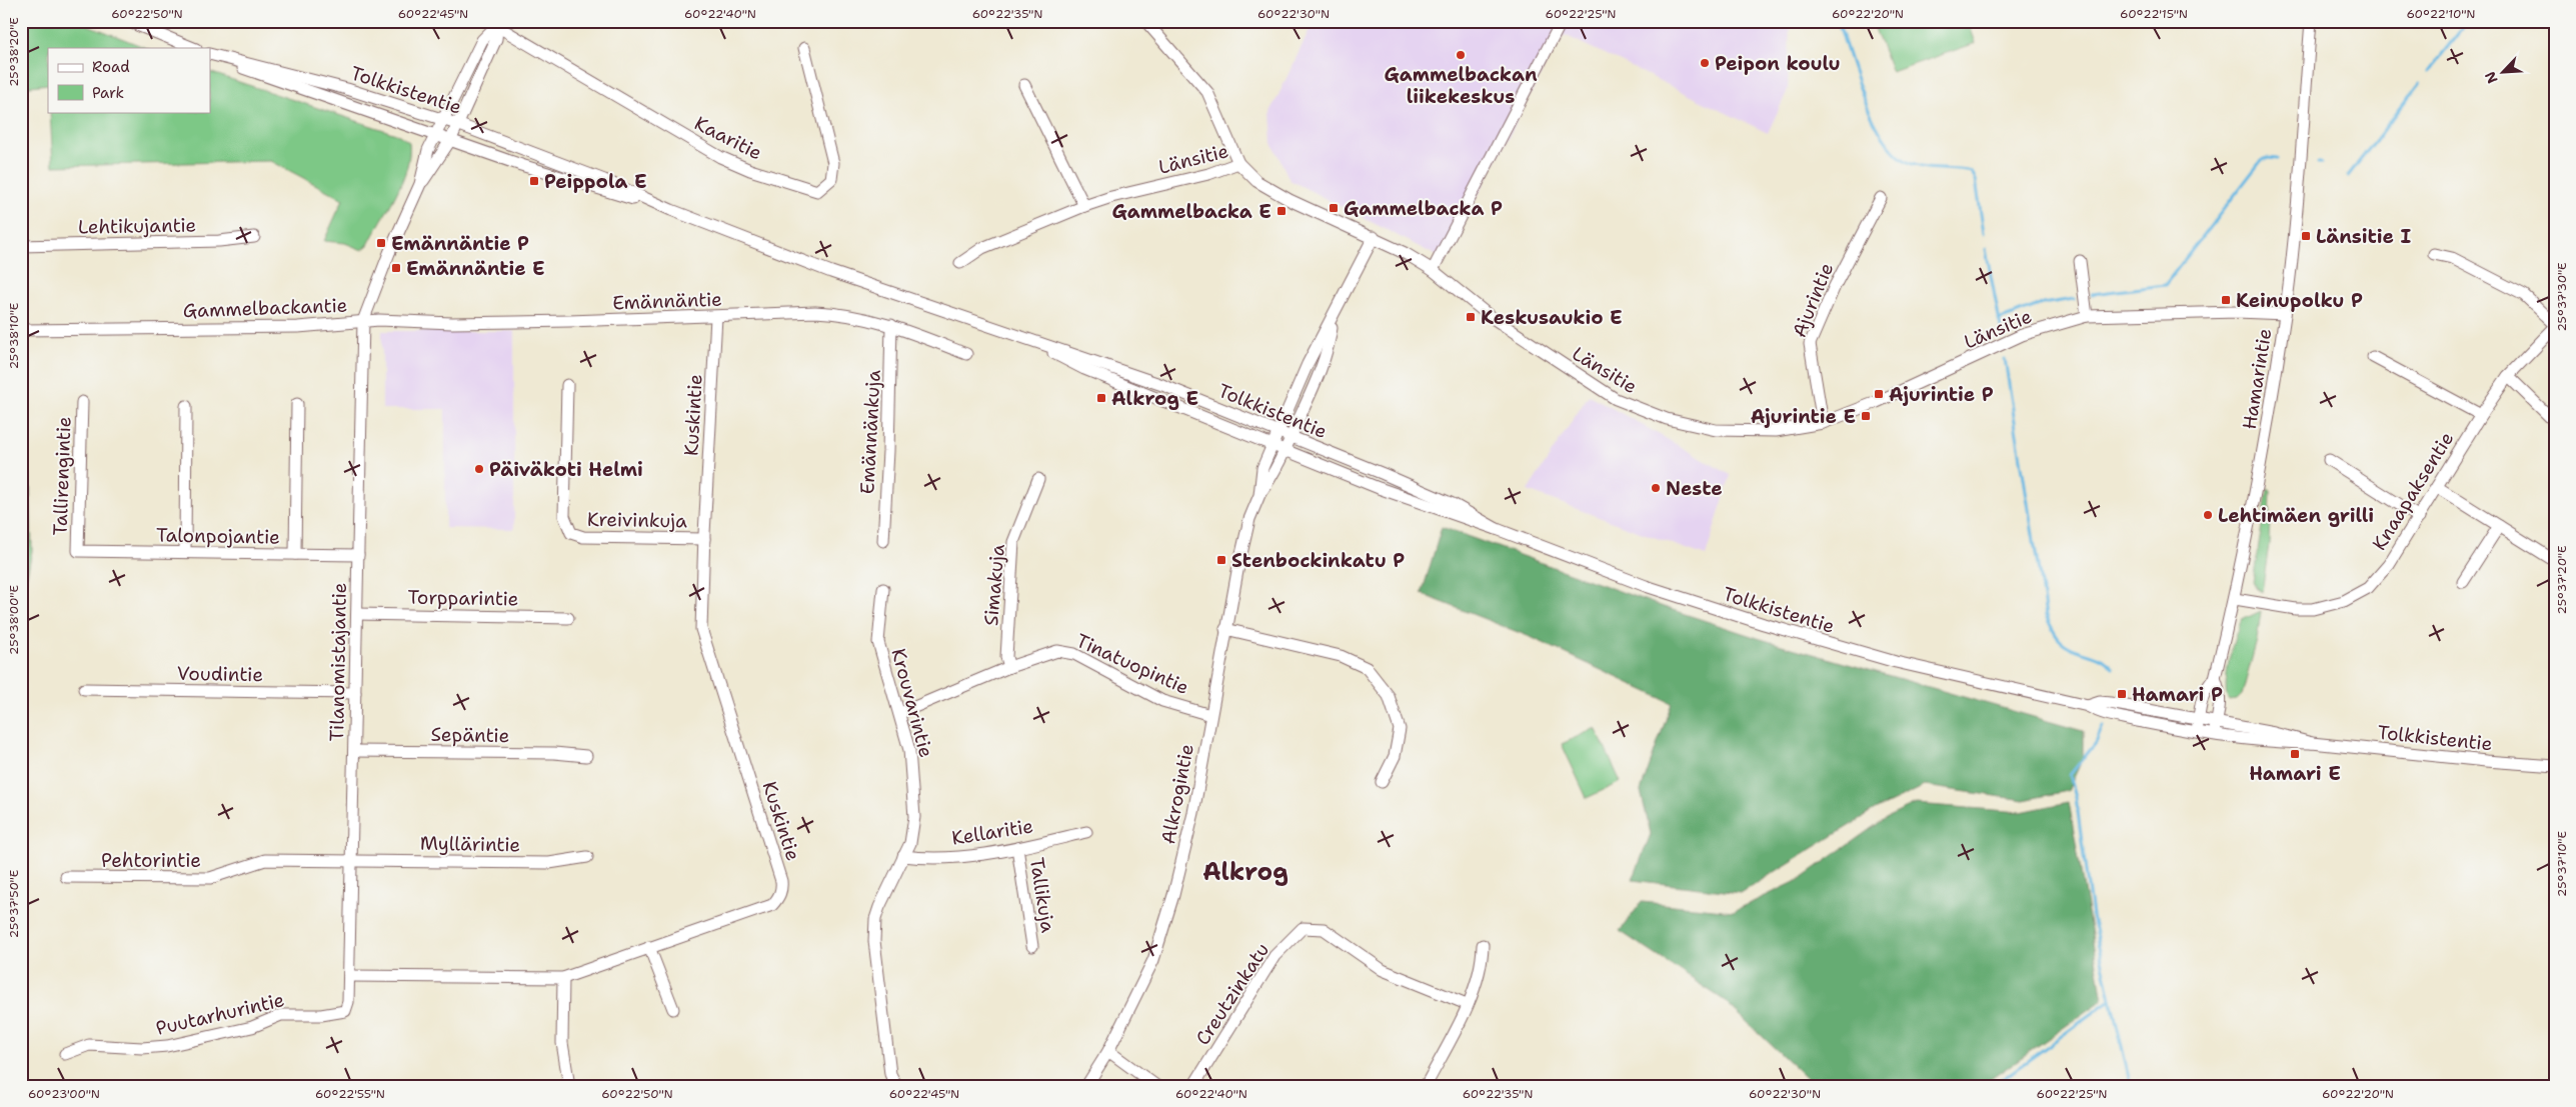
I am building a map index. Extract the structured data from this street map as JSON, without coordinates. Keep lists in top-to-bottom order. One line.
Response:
{"streets":{"street":["Tolkkistentie","Kaaritie","Länsitie","Lehtikujantie","Ajurintie","Emännäntie","Gammelbackantie","Hamarintie","Kuskintie","Emännänkuja","Tallirengintie","Knaapaksentie","Kreivinkuja","Talonpojantie","Simakuja","Torpparintie","Tilanomistajantie","Tinatuopintie","Voudintie","Krouvarintie","Sepäntie","Alkrogintie","Kellaritie","Myllärintie","Pehtorintie","Tallikuja","Creutzinkatu","Puutarhurintie"]},"crossings":[["Tolkkistentie","Gammelbackantie"],["Tolkkistentie","Hamarintie"],["Tolkkistentie","Alkrogintie"],["Kaaritie","Gammelbackantie"],["Länsitie","Ajurintie"],["Länsitie","Hamarintie"],["Emännäntie","Gammelbackantie"],["Emännäntie","Kuskintie"],["Emännäntie","Emännänkuja"],["Emännäntie","Tilanomistajantie"],["Gammelbackantie","Tilanomistajantie"],["Hamarintie","Knaapaksentie"],["Kuskintie","Kreivinkuja"],["Kuskintie","Tilanomistajantie"],["Tallirengintie","Talonpojantie"],["Talonpojantie","Tilanomistajantie"],["Simakuja","Tinatuopintie"],["Torpparintie","Tilanomistajantie"],["Tilanomistajantie","Voudintie"],["Tilanomistajantie","Sepäntie"],["Tilanomistajantie","Myllärintie"],["Tilanomistajantie","Pehtorintie"],["Tilanomistajantie","Puutarhurintie"],["Tinatuopintie","Krouvarintie"],["Tinatuopintie","Alkrogintie"],["Krouvarintie","Kellaritie"],["Kellaritie","Tallikuja"],["Myllärintie","Pehtorintie"]],"districts":["Alkrog"],"places":{"other":["Gammelbackan liikekeskus","Peipon koulu","Päiväkoti Helmi","Neste","Lehtimäen grilli"],"transit":["Peippola E","Gammelbacka P","Gammelbacka E","Länsitie I","Emännäntie P","Emännäntie E","Keinupolku P","Keskusaukio E","Ajurintie P","Alkrog E","Ajurintie E","Stenbockinkatu P","Hamari P","Hamari E"]},"legend":["Road","Park"],"north":"bottom left","coordinates":["60°22'50\"N","60°22'45\"N","60°22'40\"N","60°22'35\"N","60°22'30\"N","60°22'25\"N","60°22'20\"N","60°22'15\"N","60°22'10\"N","25°38'20\"E","25°37'30\"E","25°38'10\"E","25°37'20\"E","25°38'00\"E","25°37'10\"E","25°37'50\"E","60°23'00\"N","60°22'55\"N"]}
